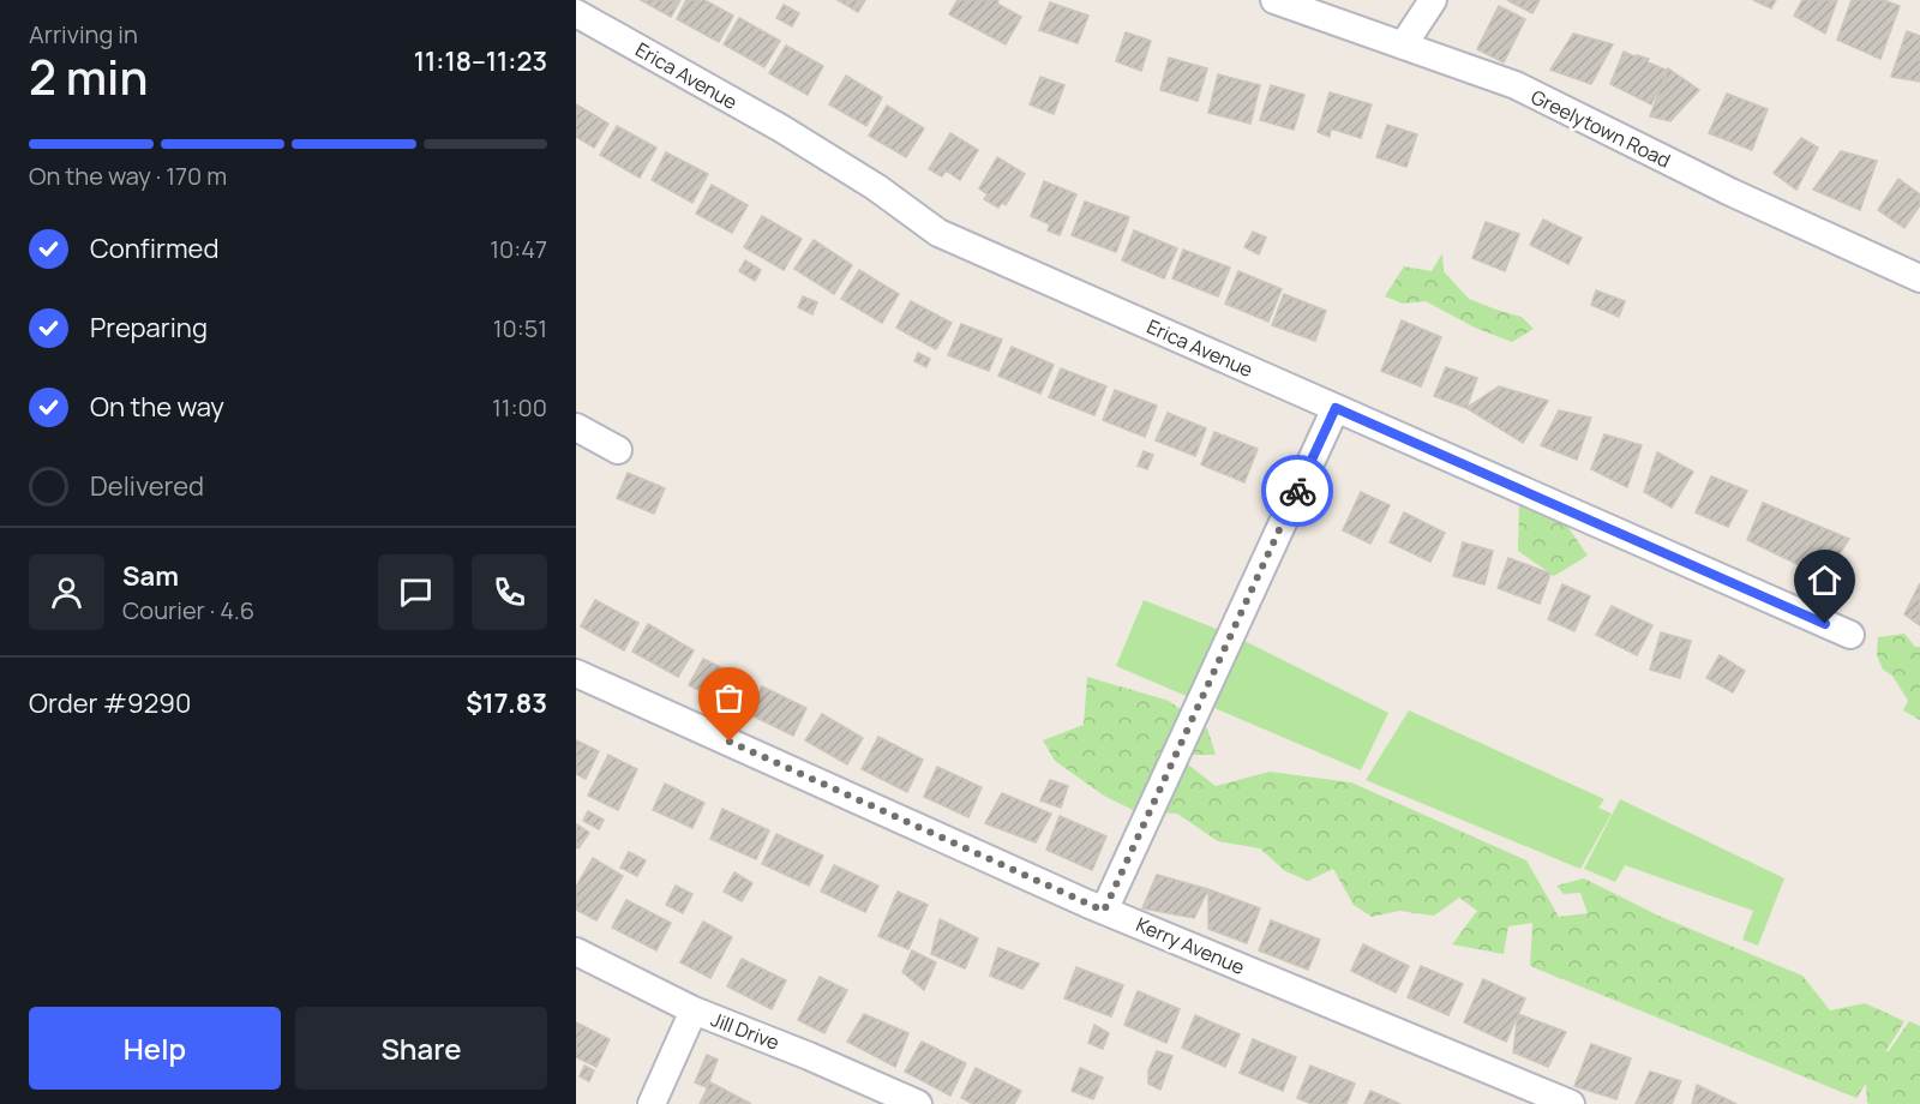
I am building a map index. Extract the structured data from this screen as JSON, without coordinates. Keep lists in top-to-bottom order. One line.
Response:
{"streets":{"street":["Erica Avenue","Greelytown Road","Kerry Avenue","Jill Drive"]},"page":{"heading":["2 min","Arriving in","11:18–11:23"],"panel":["Sam","Courier · 4.6","Order #9290","$17.83"],"bar":"On the way · 170 m","list":[["Confirmed","10:47"],["Preparing","10:51"],["On the way","11:00"],"Delivered"],"buttons":["Help","Share"]}}
